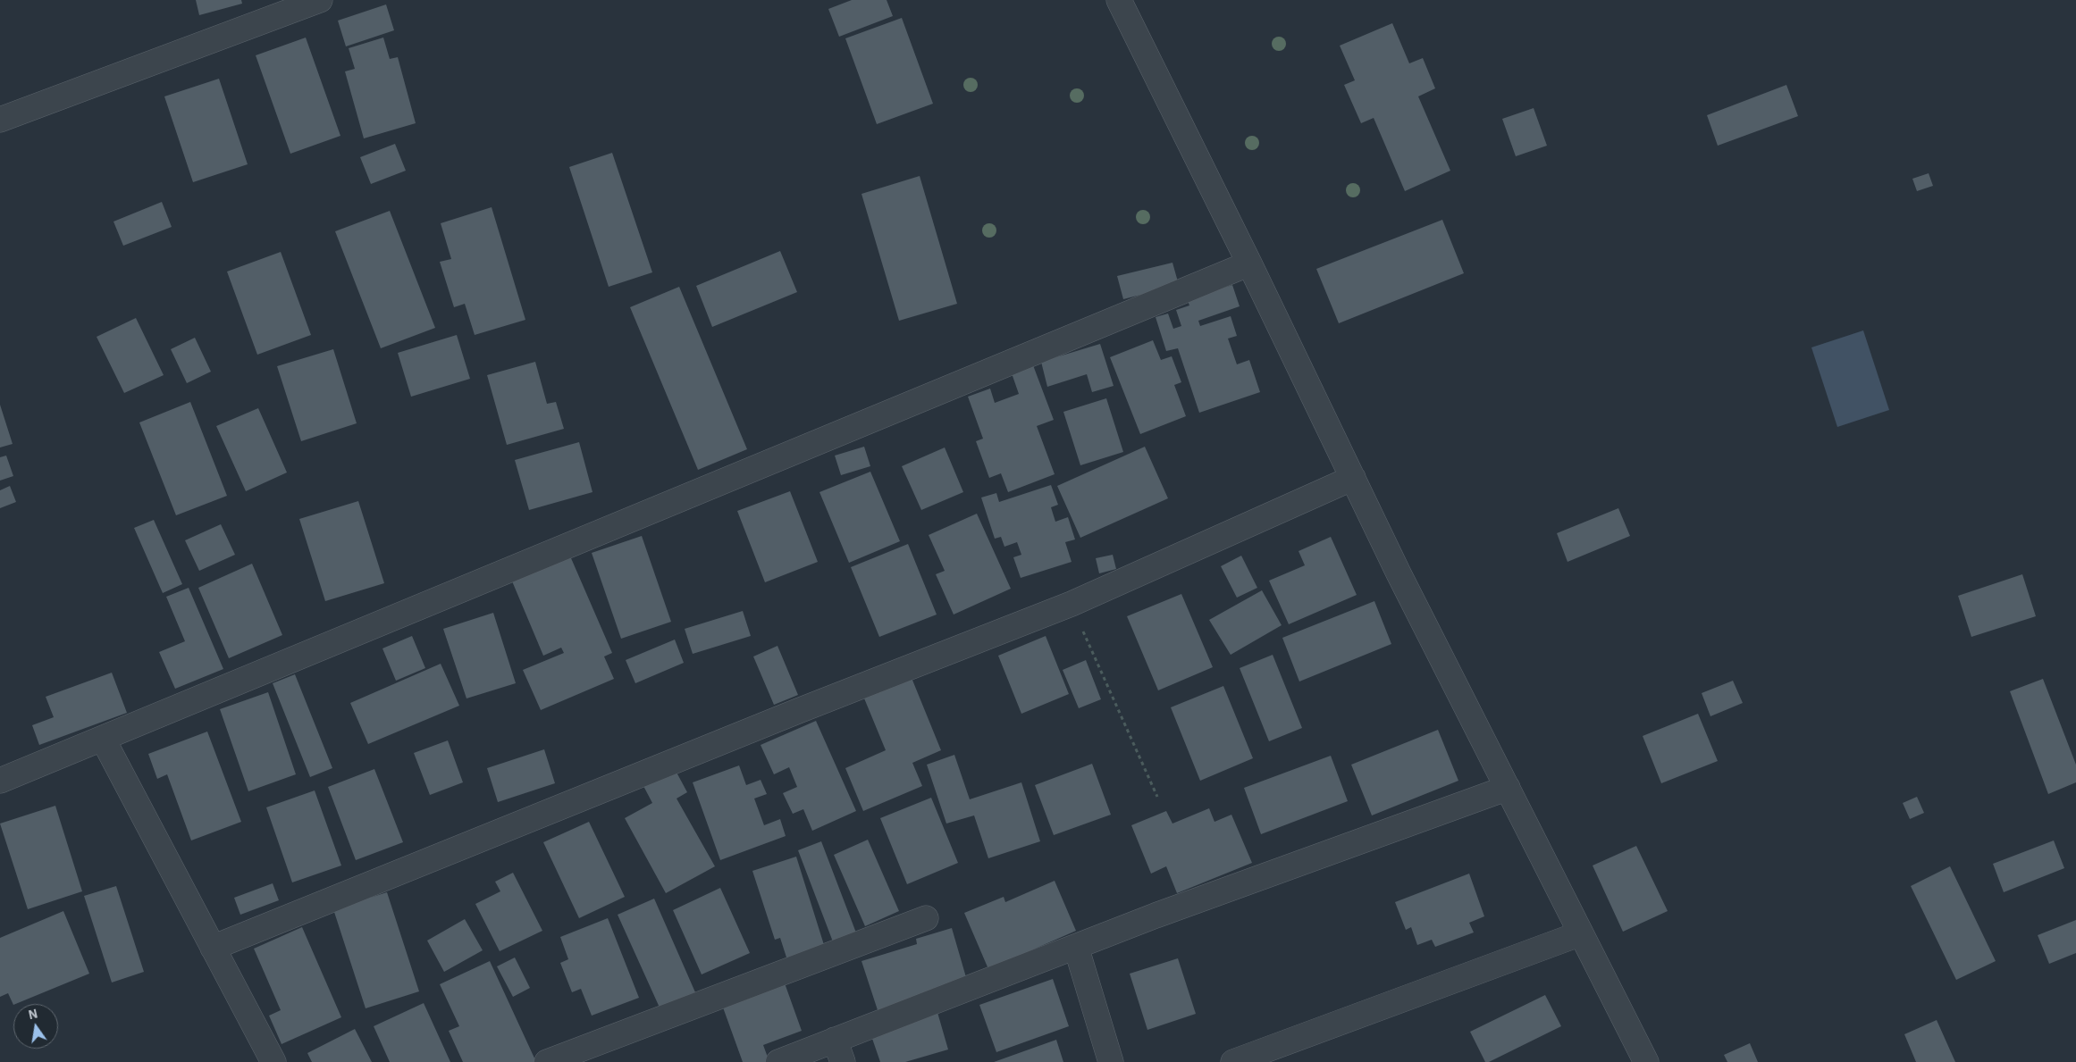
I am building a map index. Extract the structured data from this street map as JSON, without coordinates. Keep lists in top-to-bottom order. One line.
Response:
{"north":"top"}
